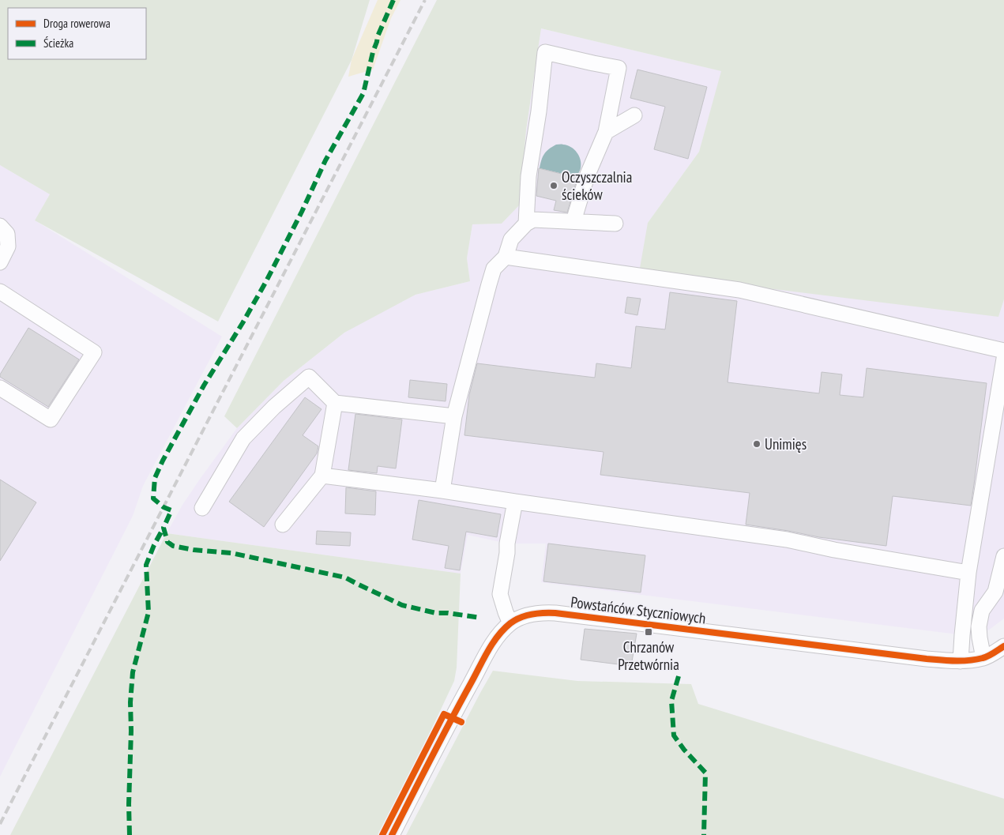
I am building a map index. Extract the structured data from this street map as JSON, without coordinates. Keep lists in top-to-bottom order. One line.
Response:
{"streets":{"street":["Powstańców Styczniowych"]},"places":{"other":["Oczyszczalnia ścieków","Unimięs"],"transit":["Chrzanów Przetwórnia"]},"legend":["Droga rowerowa","Ścieżka"]}
